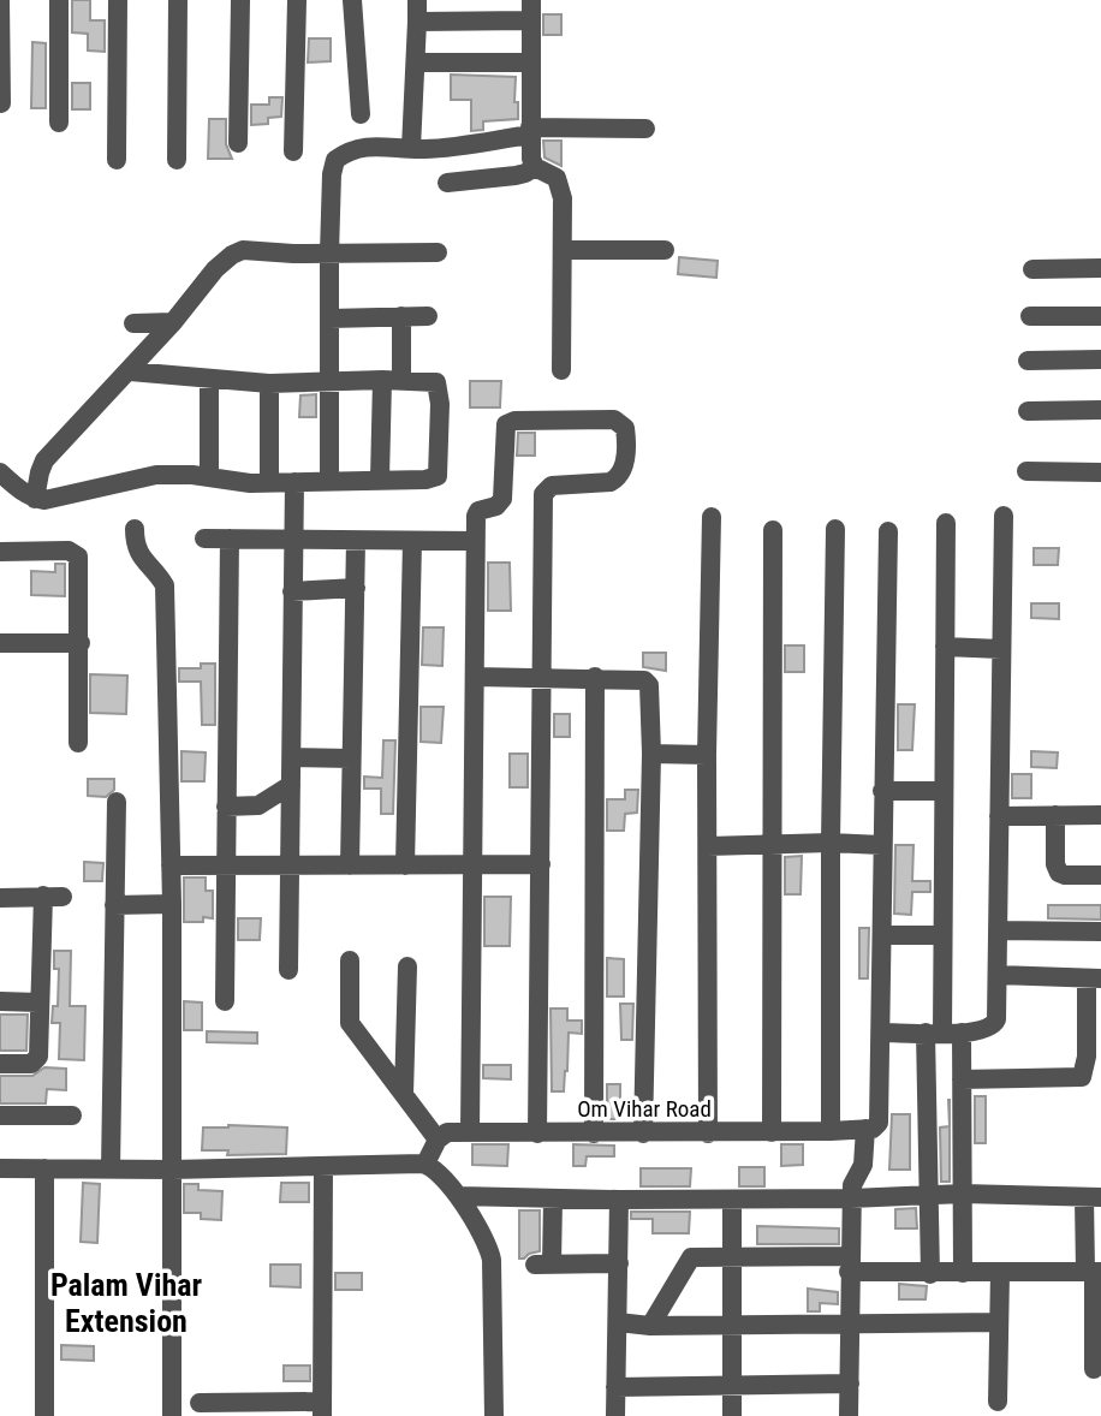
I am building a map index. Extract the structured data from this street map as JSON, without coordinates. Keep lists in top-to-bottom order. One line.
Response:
{"streets":{"street":["Om Vihar Road"]},"districts":["Palam Vihar Extension"]}
